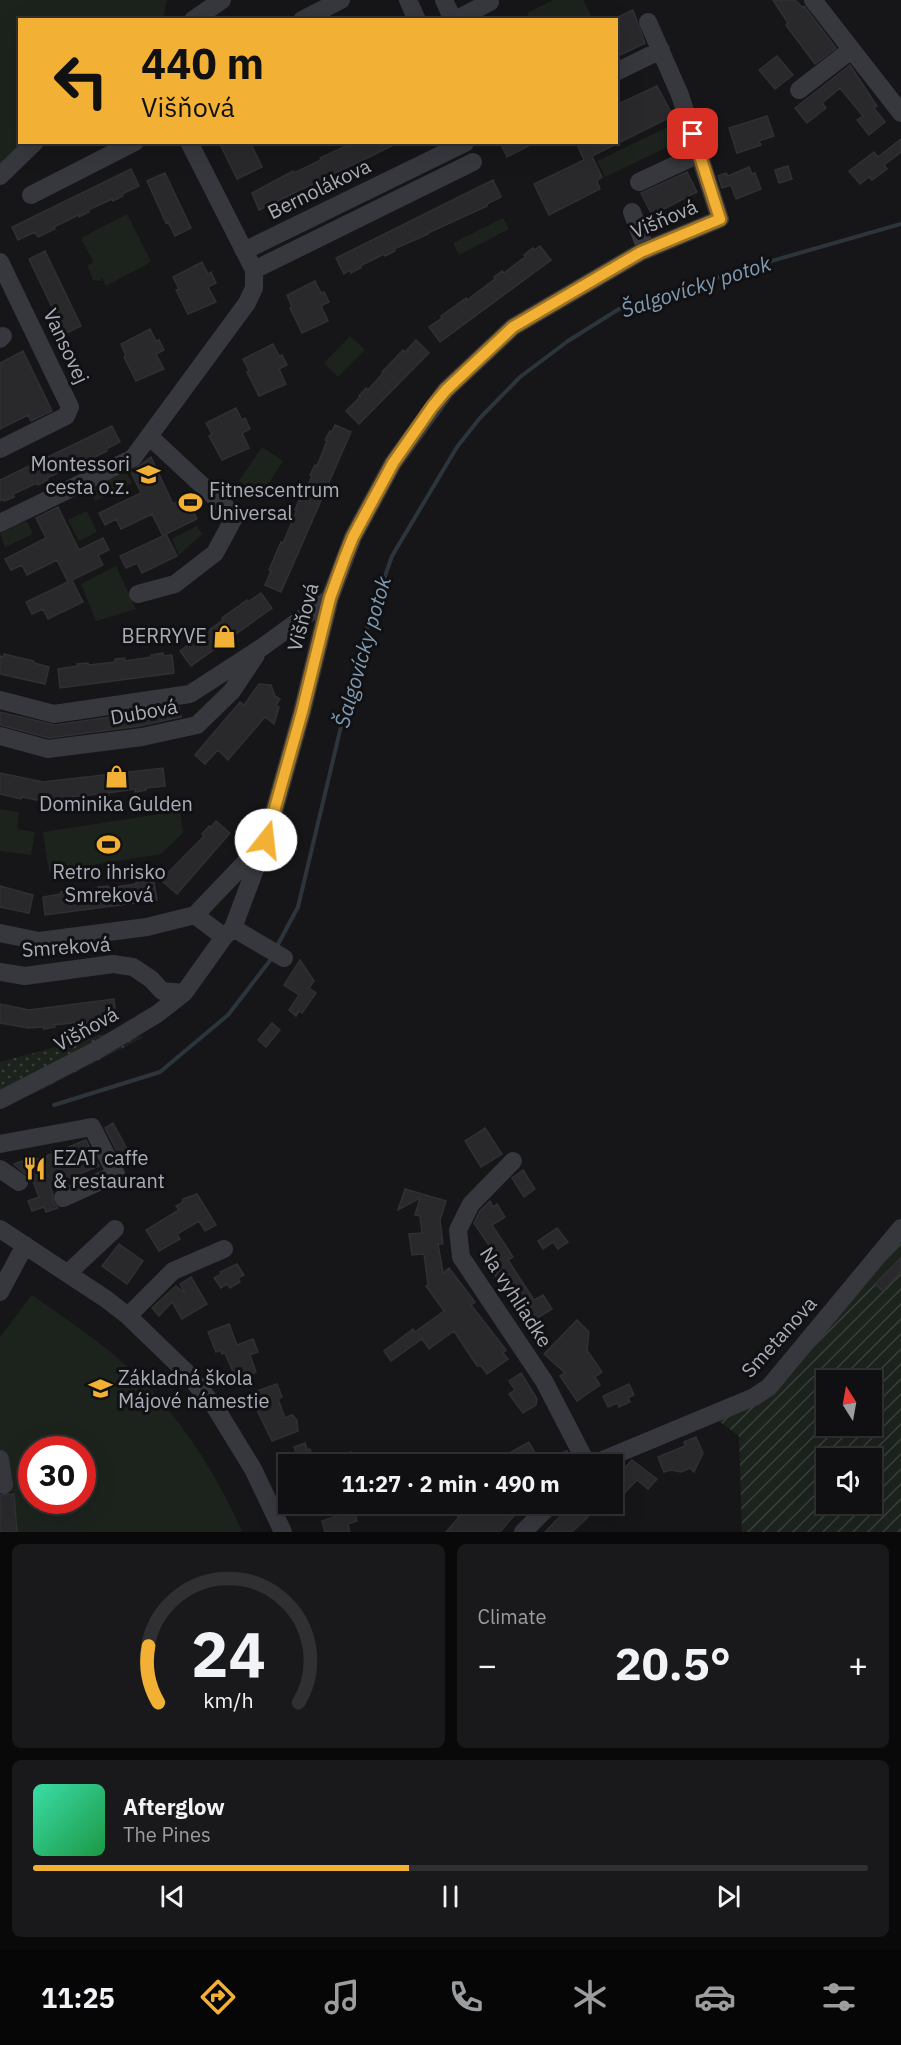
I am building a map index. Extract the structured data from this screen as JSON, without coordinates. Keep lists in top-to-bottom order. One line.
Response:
{"streets":{"street":["Bernolákova","Višňová","Vansovej","Dubová","Smreková","Na vyhliadke","Smetanova"]},"crossings":[["Višňová","Dubová"]],"water":["Šalgovícky potok"],"places":{"school or university":["Montessori cesta o.z.","Základná škola Májové námestie"],"sports":["Fitnescentrum Universal","Retro ihrisko Smreková"],"shop":["BERRYVE","Dominika Gulden"],"restaurant":["EZAT caffe & restaurant"]},"north":"top","page":{"turn":["440 m","Višňová"],"limit":"30","trip":"11:27 · 2 min · 490 m","tile":"Climate","heat":["−","20.5°","+"],"song":["Afterglow","The Pines"],"tabs":"11:25","gauge":["24","km/h"]}}
